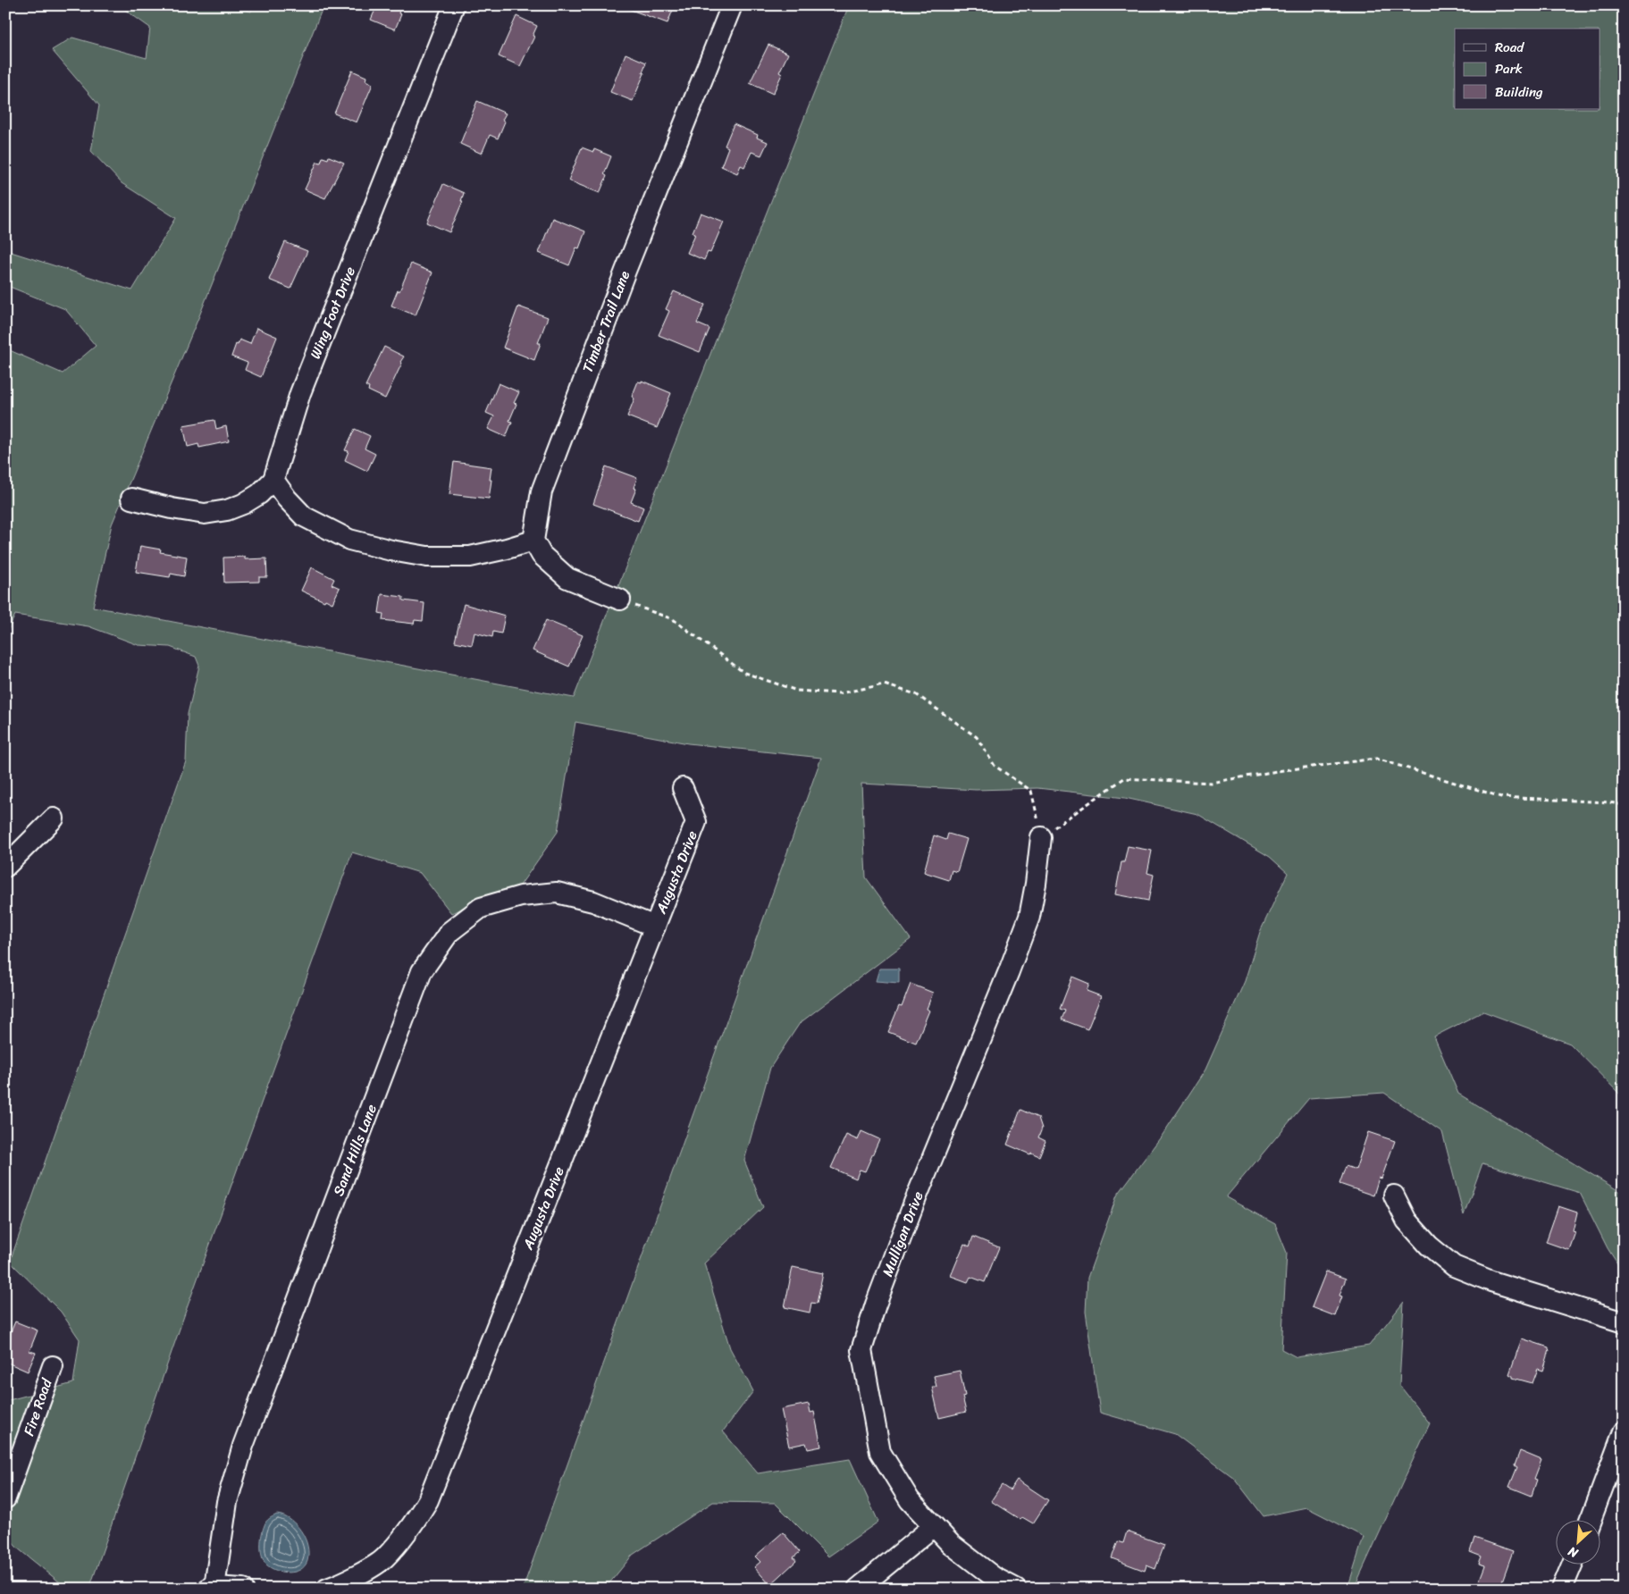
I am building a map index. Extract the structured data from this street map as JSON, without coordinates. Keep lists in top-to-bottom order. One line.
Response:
{"streets":{"street":["Wing Foot Drive","Timber Trail Lane","Augusta Drive","Sand Hills Lane","Mulligan Drive","Fire Road"]},"crossings":[["Augusta Drive","Sand Hills Lane"]],"legend":["Road","Park","Building"],"north":"bottom left"}
